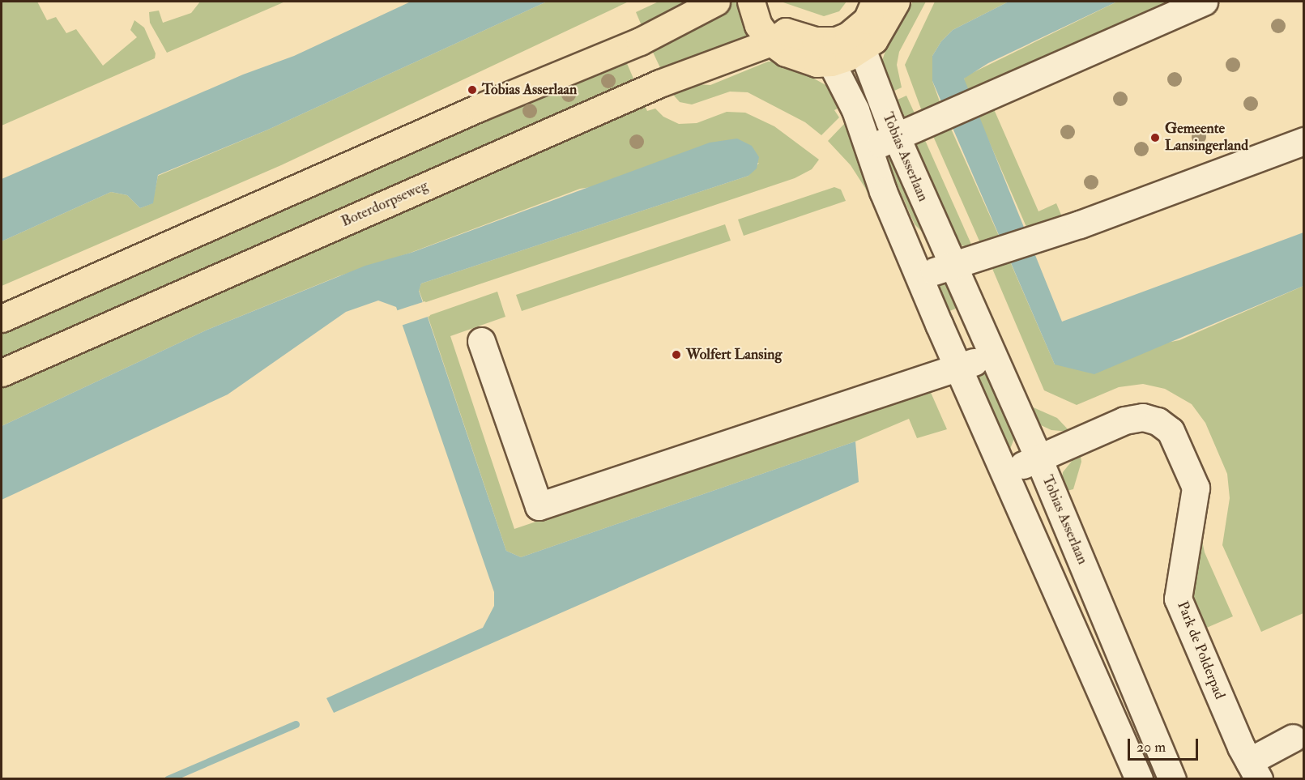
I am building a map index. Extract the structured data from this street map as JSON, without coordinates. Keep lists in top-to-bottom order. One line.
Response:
{"streets":{"main road":["Boterdorpseweg"],"street":["Tobias Asserlaan","Park de Polderpad"]},"crossings":[["Tobias Asserlaan","Boterdorpseweg"],["Tobias Asserlaan","Park de Polderpad"]],"places":["Tobias Asserlaan","Gemeente Lansingerland","Wolfert Lansing"],"scale_bar":"20 m"}
